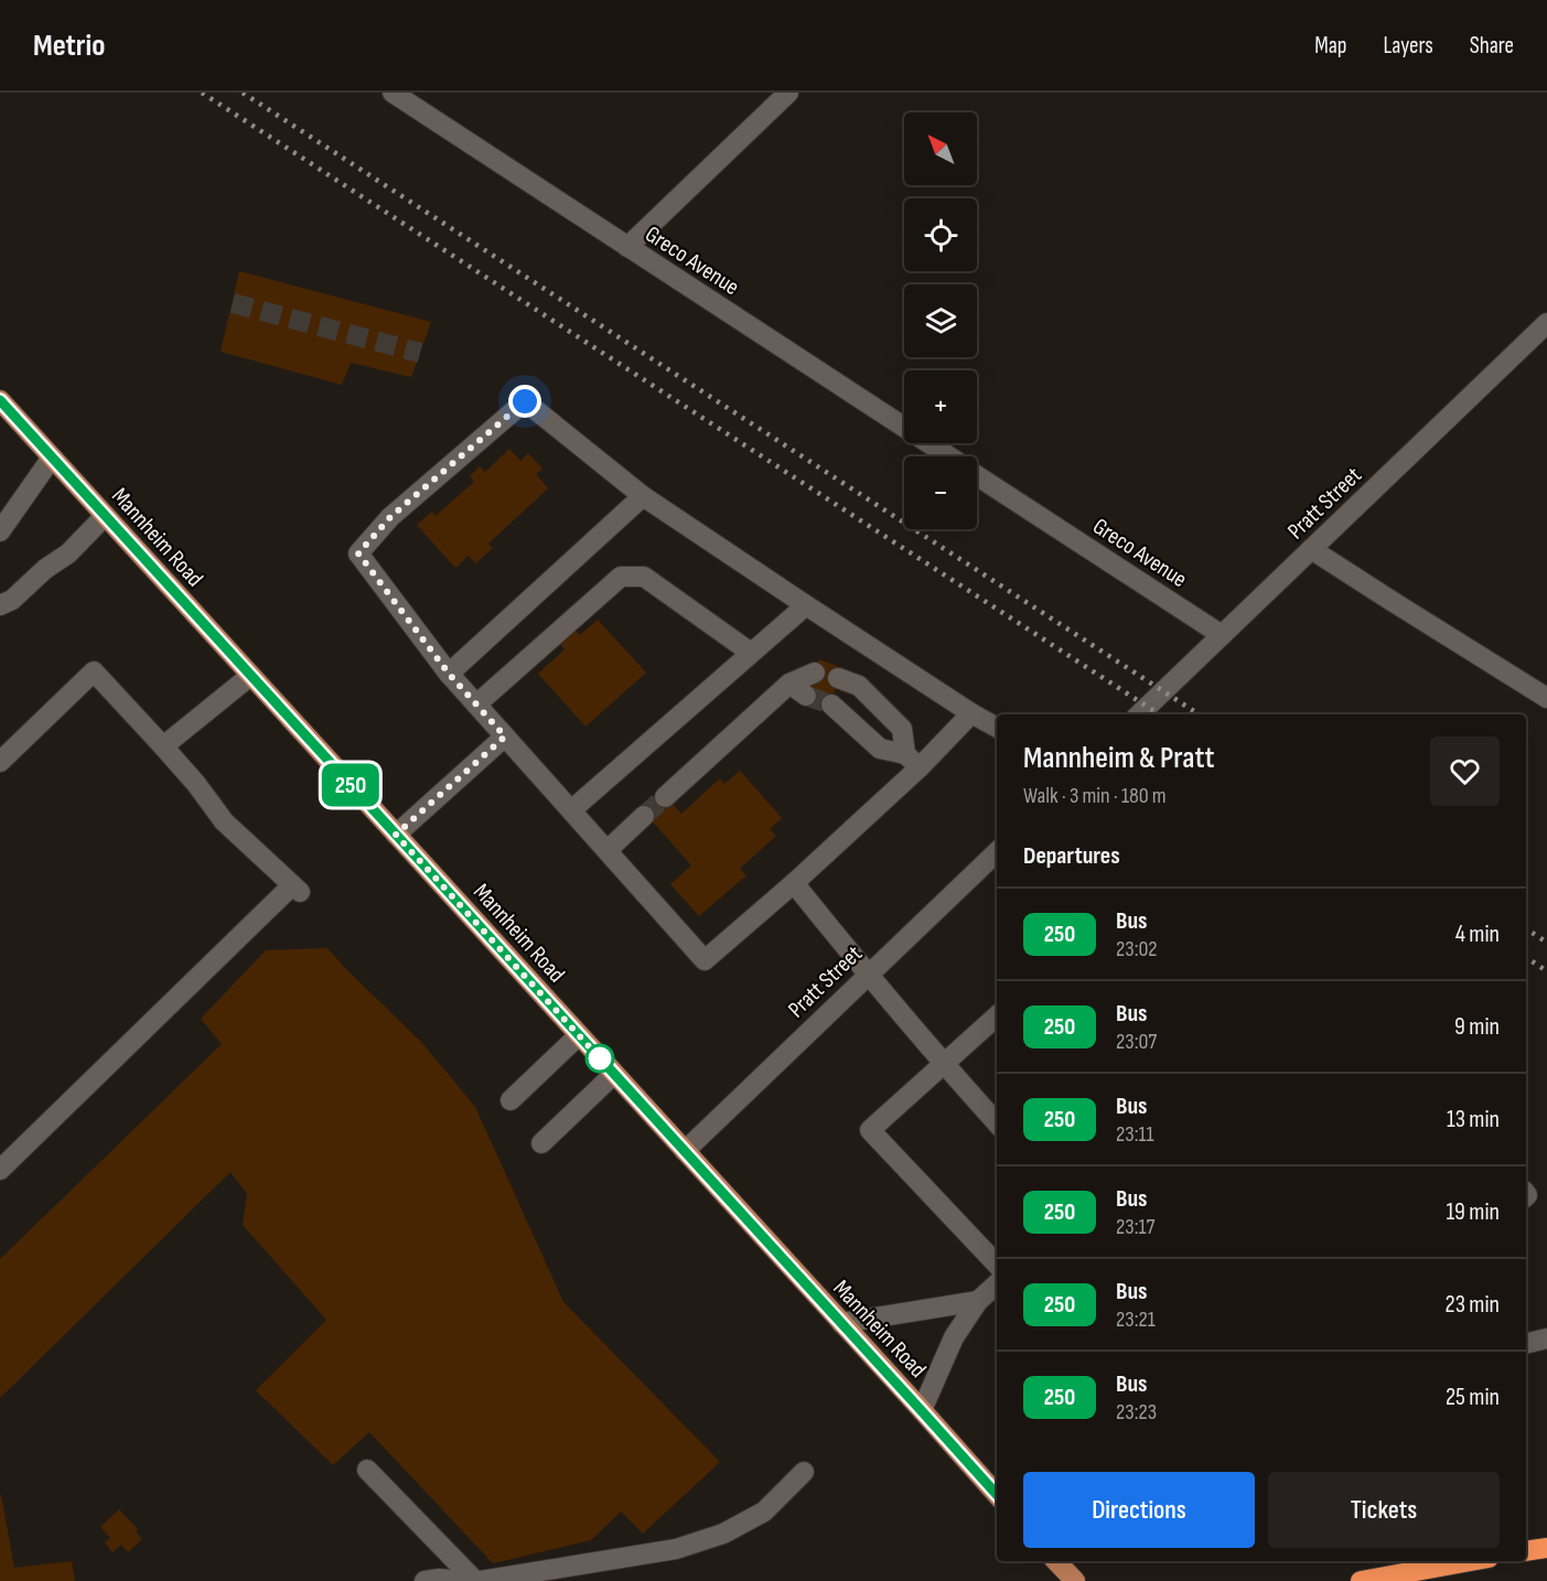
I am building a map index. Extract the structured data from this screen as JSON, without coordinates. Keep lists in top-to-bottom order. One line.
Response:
{"streets":{"main road":["Mannheim Road"],"street":["Greco Avenue","Pratt Street"]},"crossings":[["Greco Avenue","Pratt Street"],["Pratt Street","Mannheim Road"]],"lines":["bus line 250"],"north":"top left","page":{"header":"Metrio","nav":["Map","Layers","Share"],"on_map":"250","map_buttons":["+","−"],"heading":[["Mannheim & Pratt","Walk · 3 min · 180 m"],"Departures"],"list":[{"mark":"250","name":"Bus","note":"23:02","value":"4 min"},{"mark":"250","name":"Bus","note":"23:07","value":"9 min"},{"mark":"250","name":"Bus","note":"23:11","value":"13 min"},{"mark":"250","name":"Bus","note":"23:17","value":"19 min"},{"mark":"250","name":"Bus","note":"23:21","value":"23 min"},{"mark":"250","name":"Bus","note":"23:23","value":"25 min"}],"buttons":["Directions","Tickets"]}}
